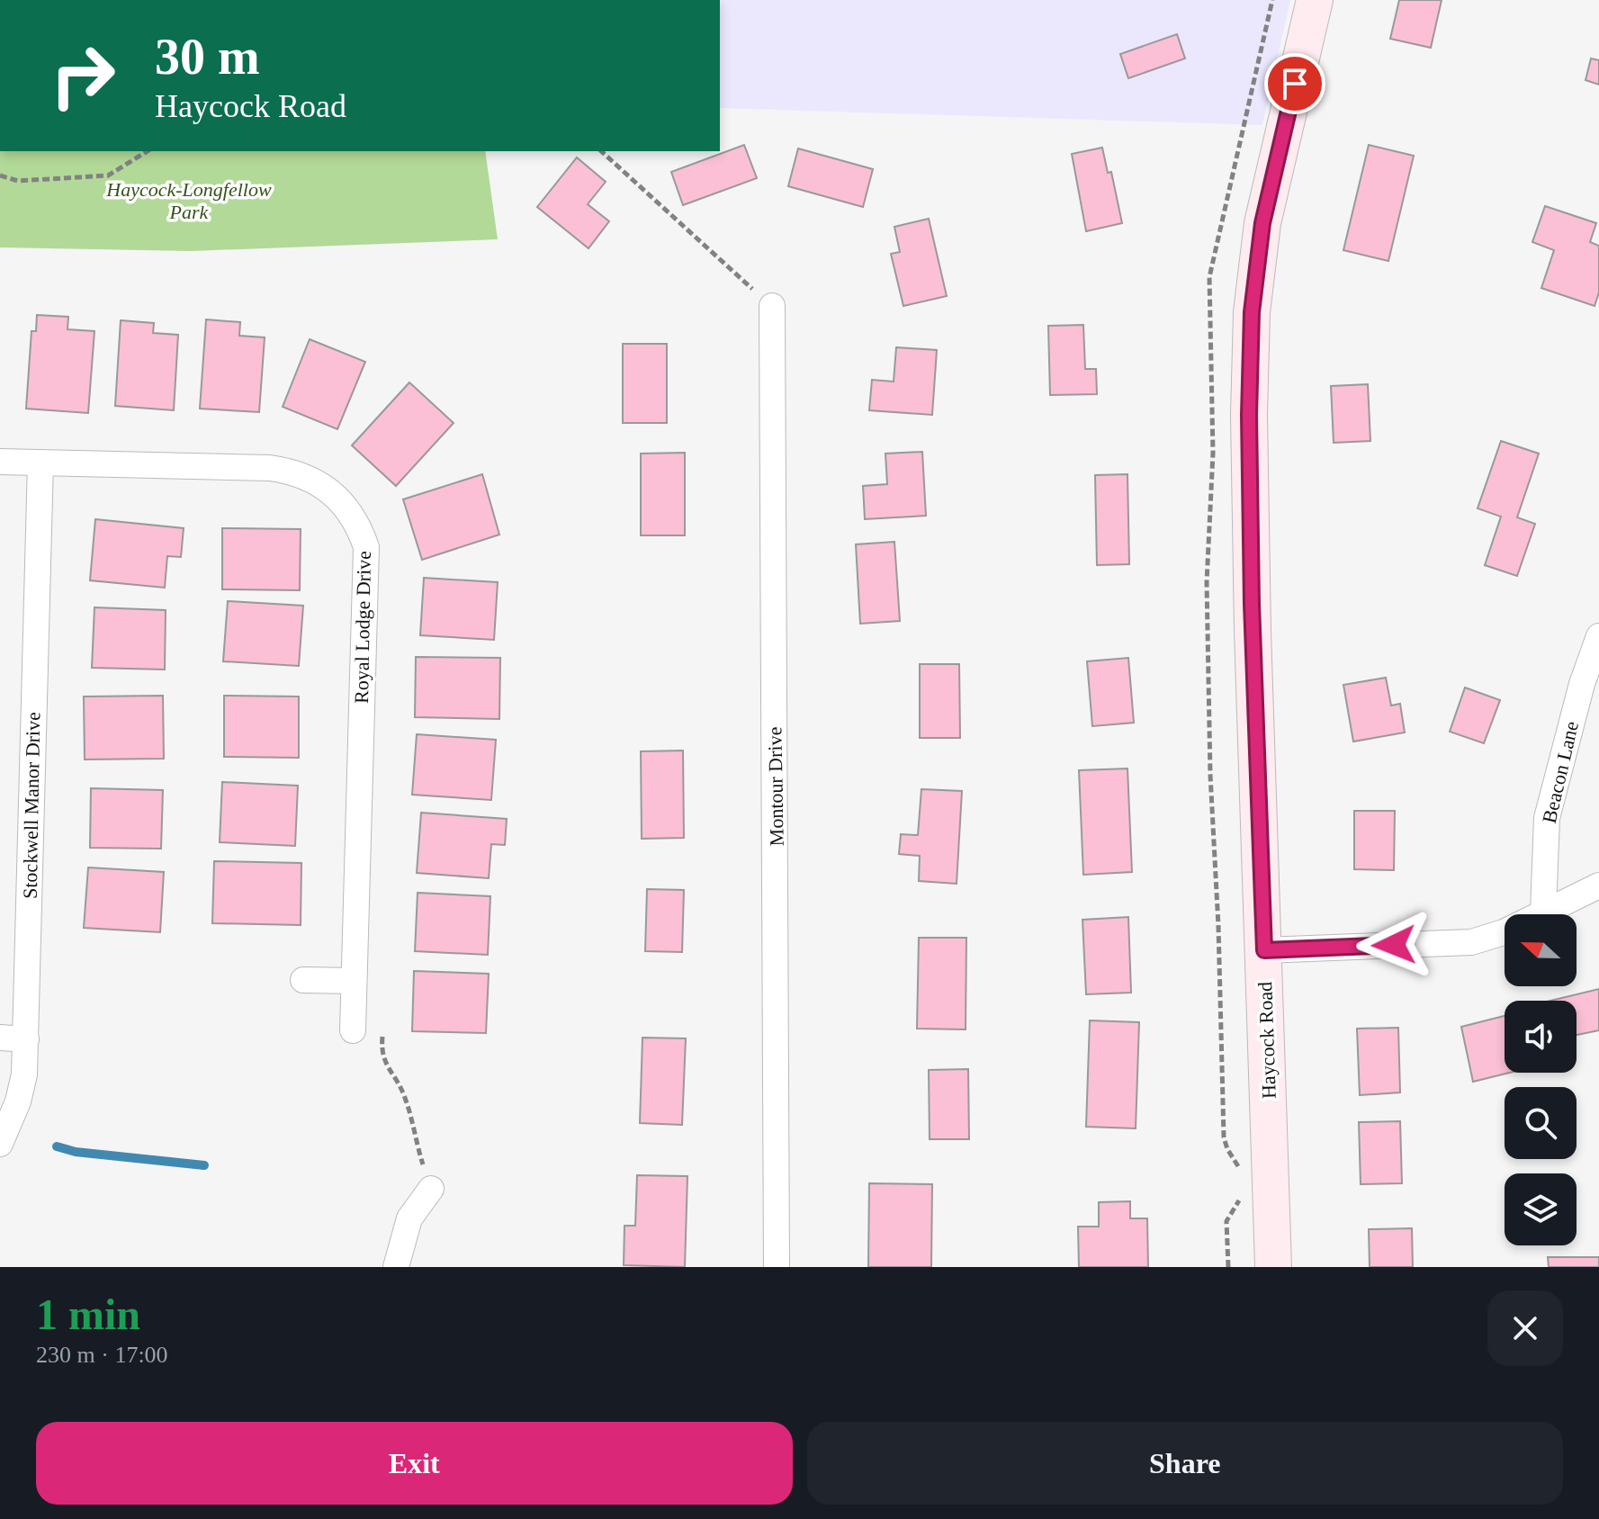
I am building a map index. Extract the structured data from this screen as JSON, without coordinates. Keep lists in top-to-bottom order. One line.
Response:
{"streets":{"main road":["Haycock Road"],"street":["Royal Lodge Drive","Beacon Lane","Montour Drive","Stockwell Manor Drive"]},"crossings":[["Royal Lodge Drive","Stockwell Manor Drive"]],"parks":["Haycock-Longfellow Park"],"north":"left","page":{"turn":["30 m","Haycock Road"],"heading":["1 min","230 m · 17:00"],"buttons":["Exit","Share"]}}
